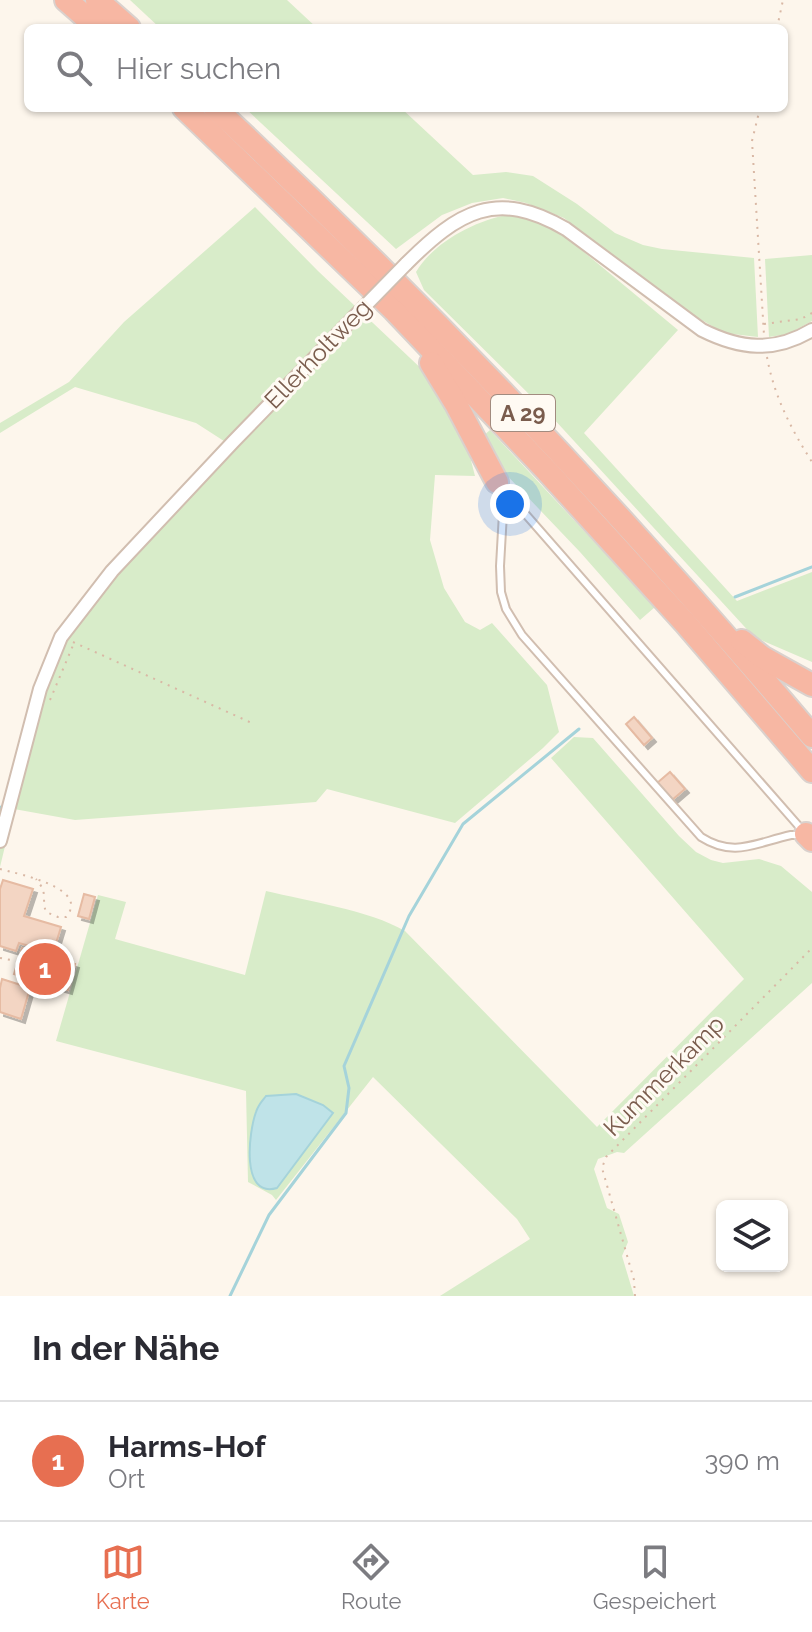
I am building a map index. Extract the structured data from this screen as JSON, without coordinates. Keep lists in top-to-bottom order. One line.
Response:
{"streets":{"highway":["A 29"],"street":["Ellerholtweg"],"path":["Kummerkamp"]},"page":{"search":"Hier suchen","pins":"1","heading":"In der Nähe","list":[{"mark":"1","name":"Harms-Hof","note":"Ort","value":"390 m"}],"nav":["Karte","Route","Gespeichert"]}}
